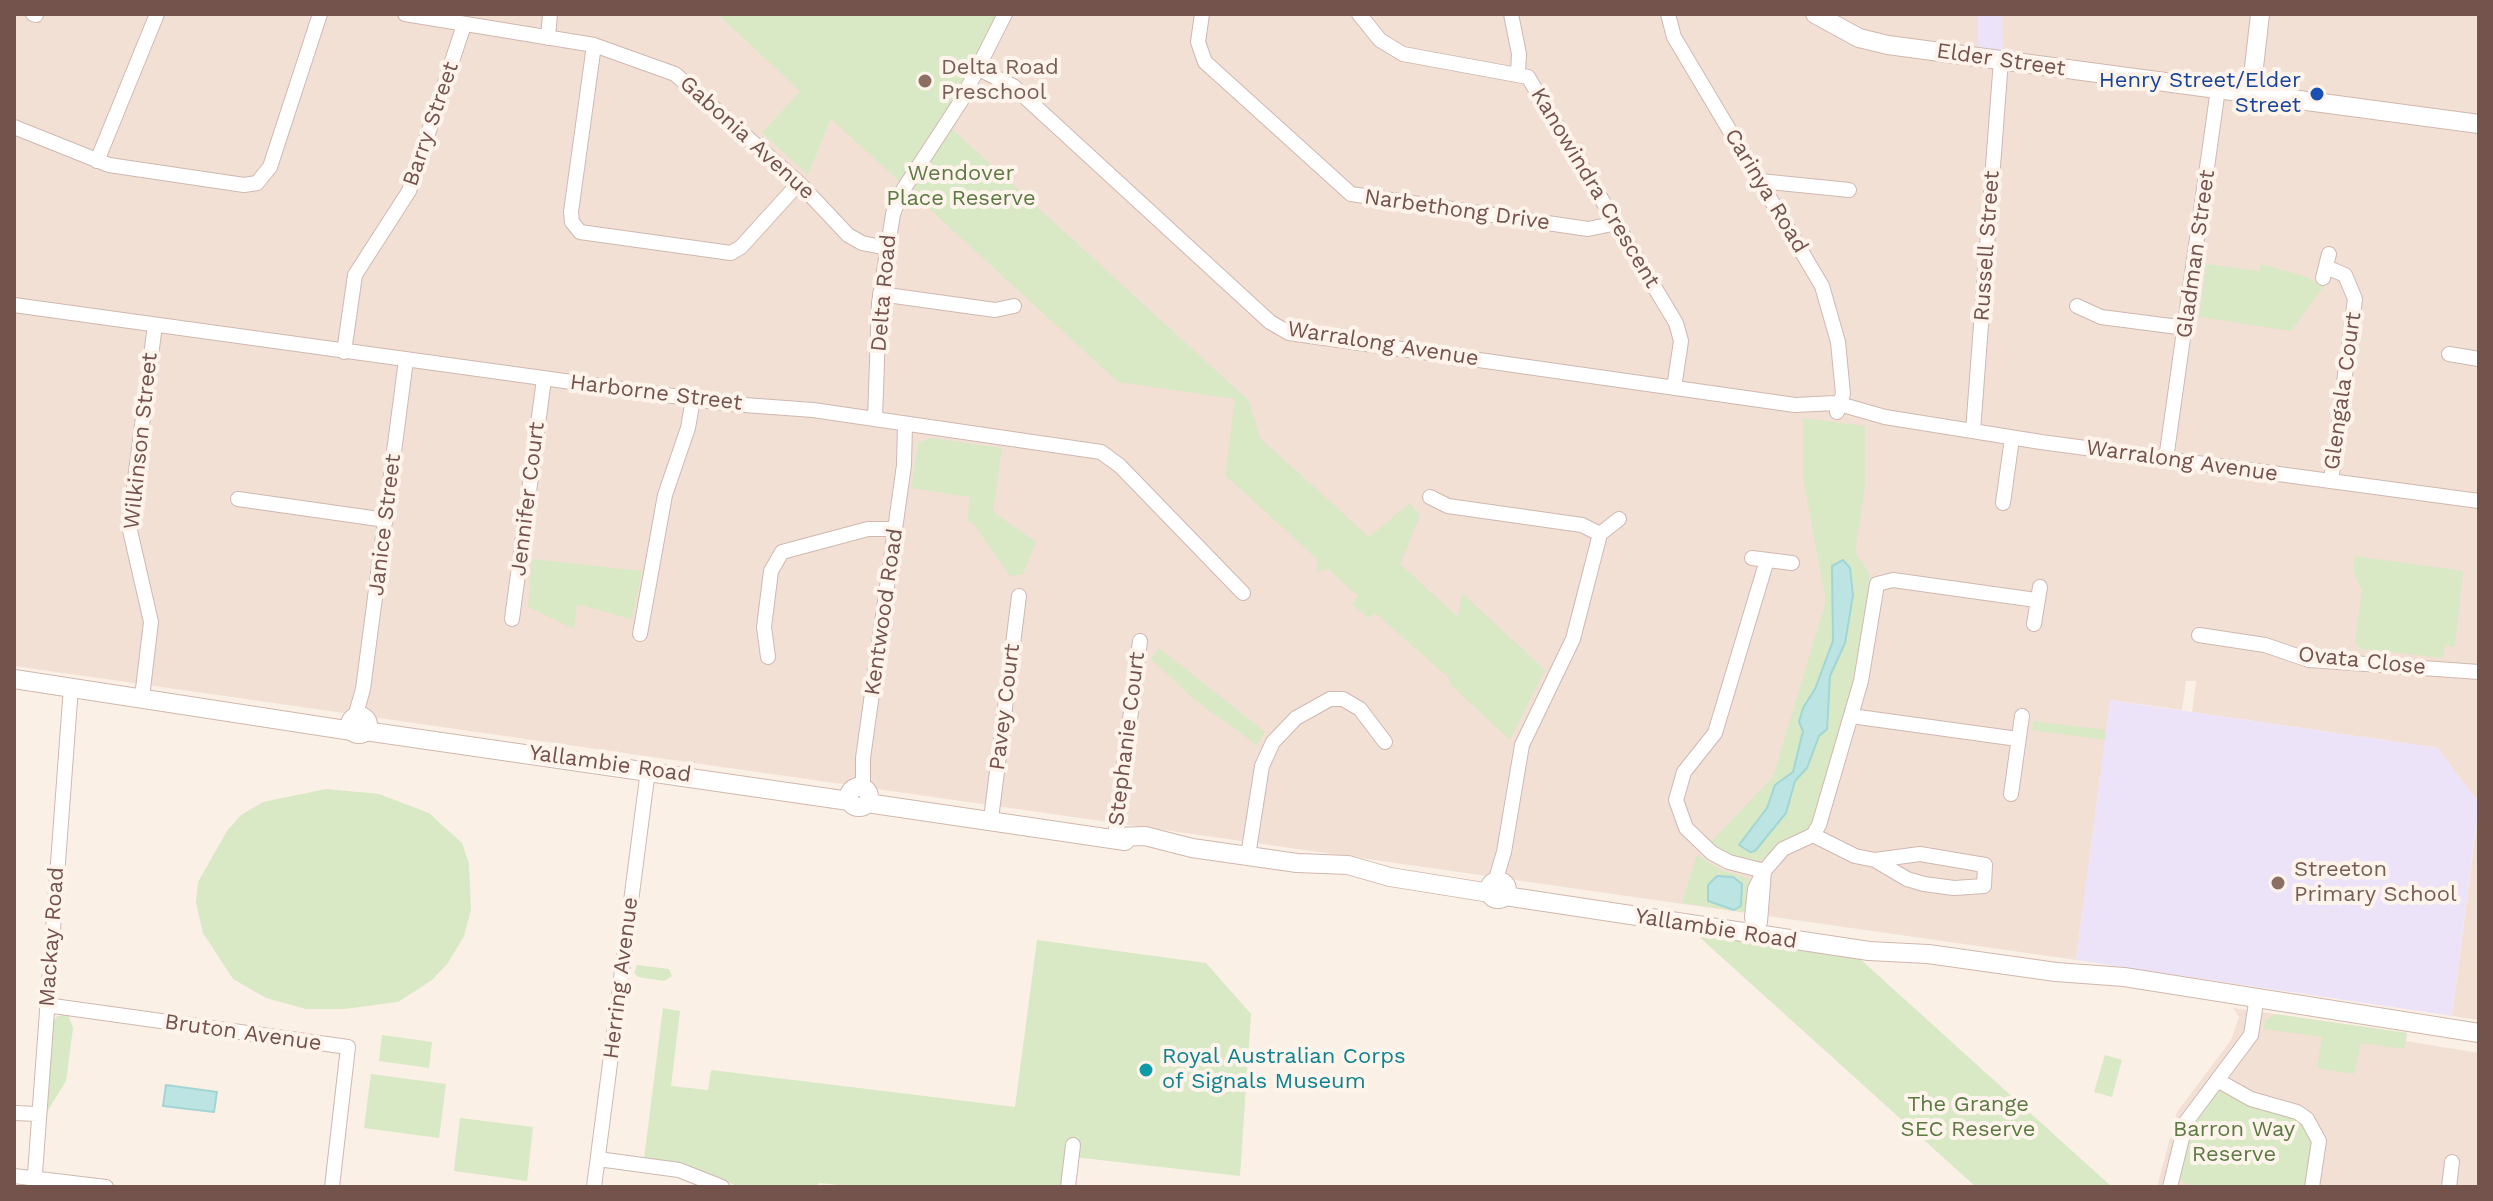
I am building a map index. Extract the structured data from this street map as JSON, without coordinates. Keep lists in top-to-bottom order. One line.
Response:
{"streets":{"street":["Elder Street","Barry Street","Gabonia Avenue","Kanowindra Crescent","Carinya Road","Narbethong Drive","Russell Street","Gladman Street","Delta Road","Warralong Avenue","Glengala Court","Harborne Street","Wilkinson Street","Jennifer Court","Janice Street","Kentwood Road","Ovata Close","Pavey Court","Stephanie Court","Yallambie Road","Mackay Road","Herring Avenue","Bruton Avenue"]},"crossings":[["Elder Street","Russell Street"],["Elder Street","Gladman Street"],["Barry Street","Gabonia Avenue"],["Barry Street","Harborne Street"],["Gabonia Avenue","Delta Road"],["Kanowindra Crescent","Narbethong Drive"],["Kanowindra Crescent","Warralong Avenue"],["Carinya Road","Warralong Avenue"],["Russell Street","Warralong Avenue"],["Gladman Street","Warralong Avenue"],["Delta Road","Warralong Avenue"],["Delta Road","Harborne Street"],["Warralong Avenue","Glengala Court"],["Harborne Street","Wilkinson Street"],["Harborne Street","Jennifer Court"],["Harborne Street","Janice Street"],["Harborne Street","Kentwood Road"],["Wilkinson Street","Yallambie Road"],["Janice Street","Yallambie Road"],["Kentwood Road","Yallambie Road"],["Pavey Court","Yallambie Road"],["Stephanie Court","Yallambie Road"],["Yallambie Road","Mackay Road"],["Yallambie Road","Herring Avenue"],["Mackay Road","Bruton Avenue"]],"parks":["Wendover Place Reserve","The Grange SEC Reserve","Barron Way Reserve"],"places":["Delta Road Preschool","Henry Street/Elder Street","Streeton Primary School","Royal Australian Corps of Signals Museum"]}
